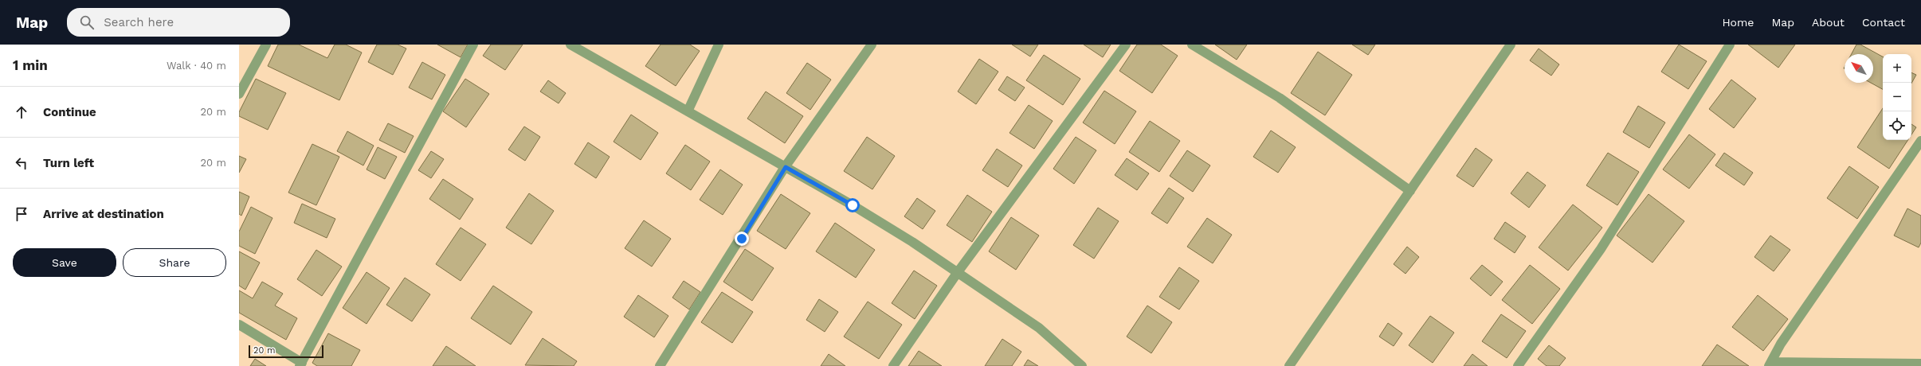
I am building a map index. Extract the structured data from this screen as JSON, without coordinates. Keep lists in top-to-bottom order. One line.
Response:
{"scale_bar":"20 m","north":"top left","page":{"header":"Map","search":"Search here","nav":["Home","Map","About","Contact"],"heading":["1 min","Walk · 40 m"],"map_buttons":["+","−"],"list":[["Continue","20 m"],["Turn left","20 m"],"Arrive at destination"],"buttons":["Save","Share"],"scale":"20 m"}}
